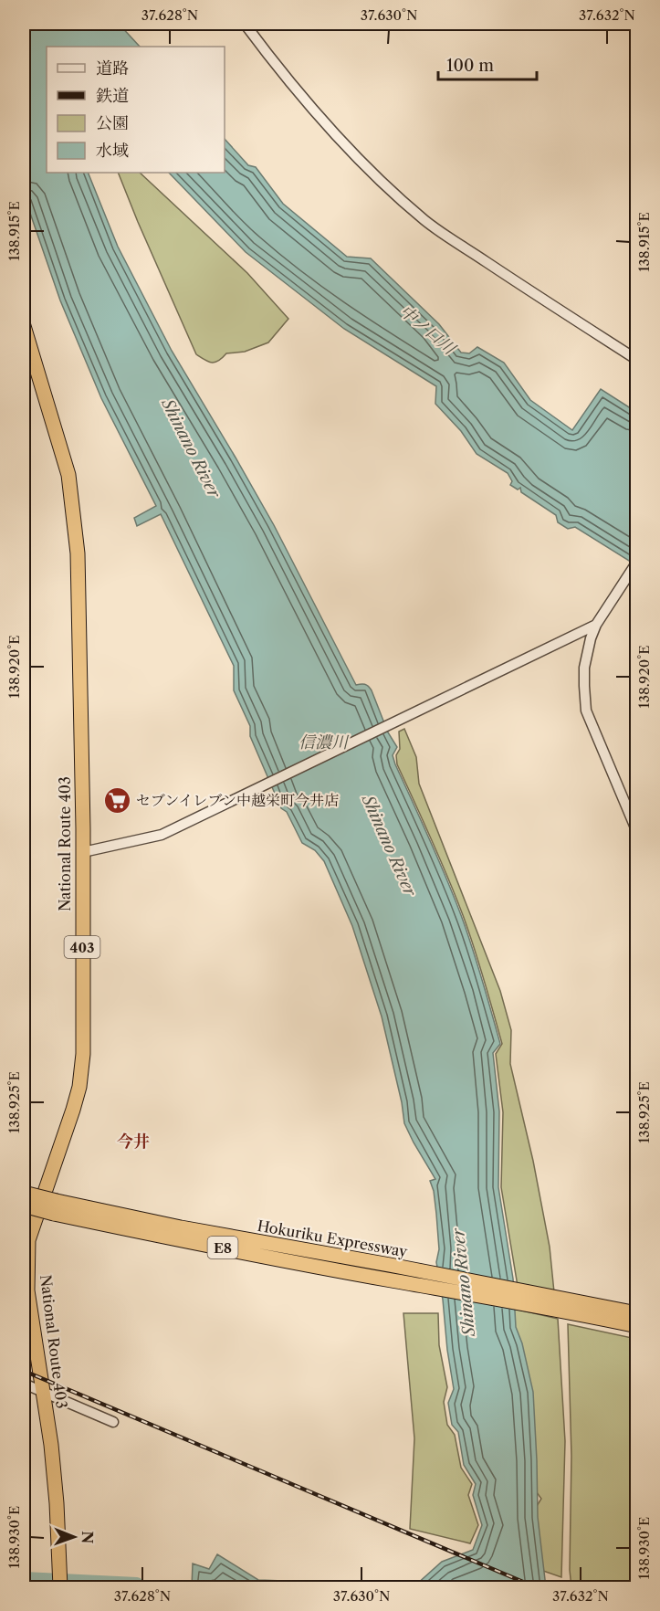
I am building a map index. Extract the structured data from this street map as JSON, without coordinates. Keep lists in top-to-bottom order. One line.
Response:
{"streets":{"highway":["National Route 403","403","Hokuriku Expressway","E8"]},"districts":["今井"],"water":["中ノ口川","Shinano River","信濃川"],"places":{"supermarket":["セブンイレブン中越栄町今井店"]},"legend":["道路","鉄道","公園","水域"],"scale_bar":"100 m","north":"right","coordinates":["37.628°N","37.630°N","37.632°N","138.915°E","138.920°E","138.925°E","138.930°E"]}
